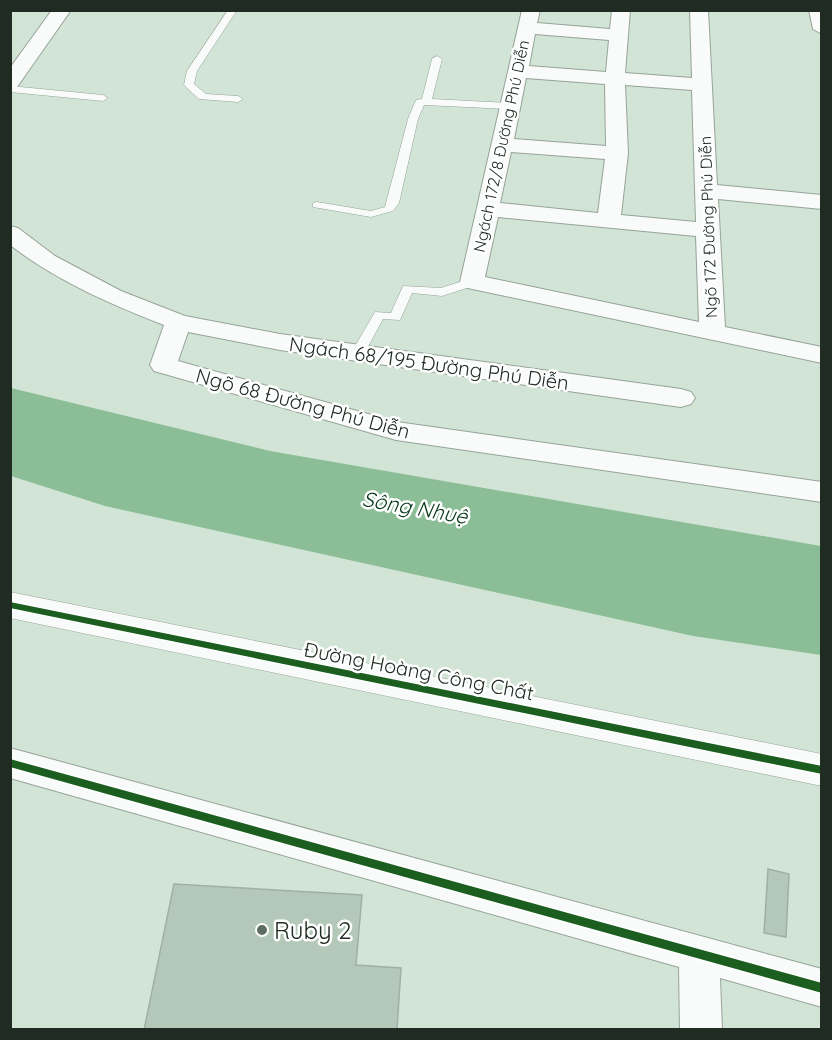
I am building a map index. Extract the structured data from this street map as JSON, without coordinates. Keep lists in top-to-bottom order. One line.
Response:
{"streets":{"street":["Ngách 172/8 Đường Phú Diễn","Ngõ 172 Đường Phú Diễn","Ngách 68/195 Đường Phú Diễn","Ngõ 68 Đường Phú Diễn","Đường Hoàng Công Chất"]},"crossings":[["Ngách 68/195 Đường Phú Diễn","Ngõ 68 Đường Phú Diễn"]],"water":["Sông Nhuệ"],"places":["Ruby 2"]}
